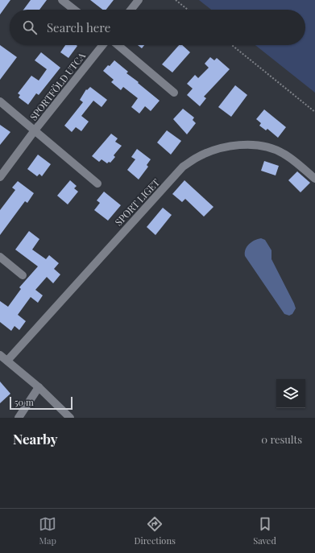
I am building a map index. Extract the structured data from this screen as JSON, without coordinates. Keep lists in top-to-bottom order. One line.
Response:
{"streets":{"street":["SPORTFÖLD UTCA","SPORT LIGET"]},"scale_bar":"50 m","page":{"search":"Search here","scale":"50 m","heading":["Nearby","0 results"],"nav":["Map","Directions","Saved"]}}
